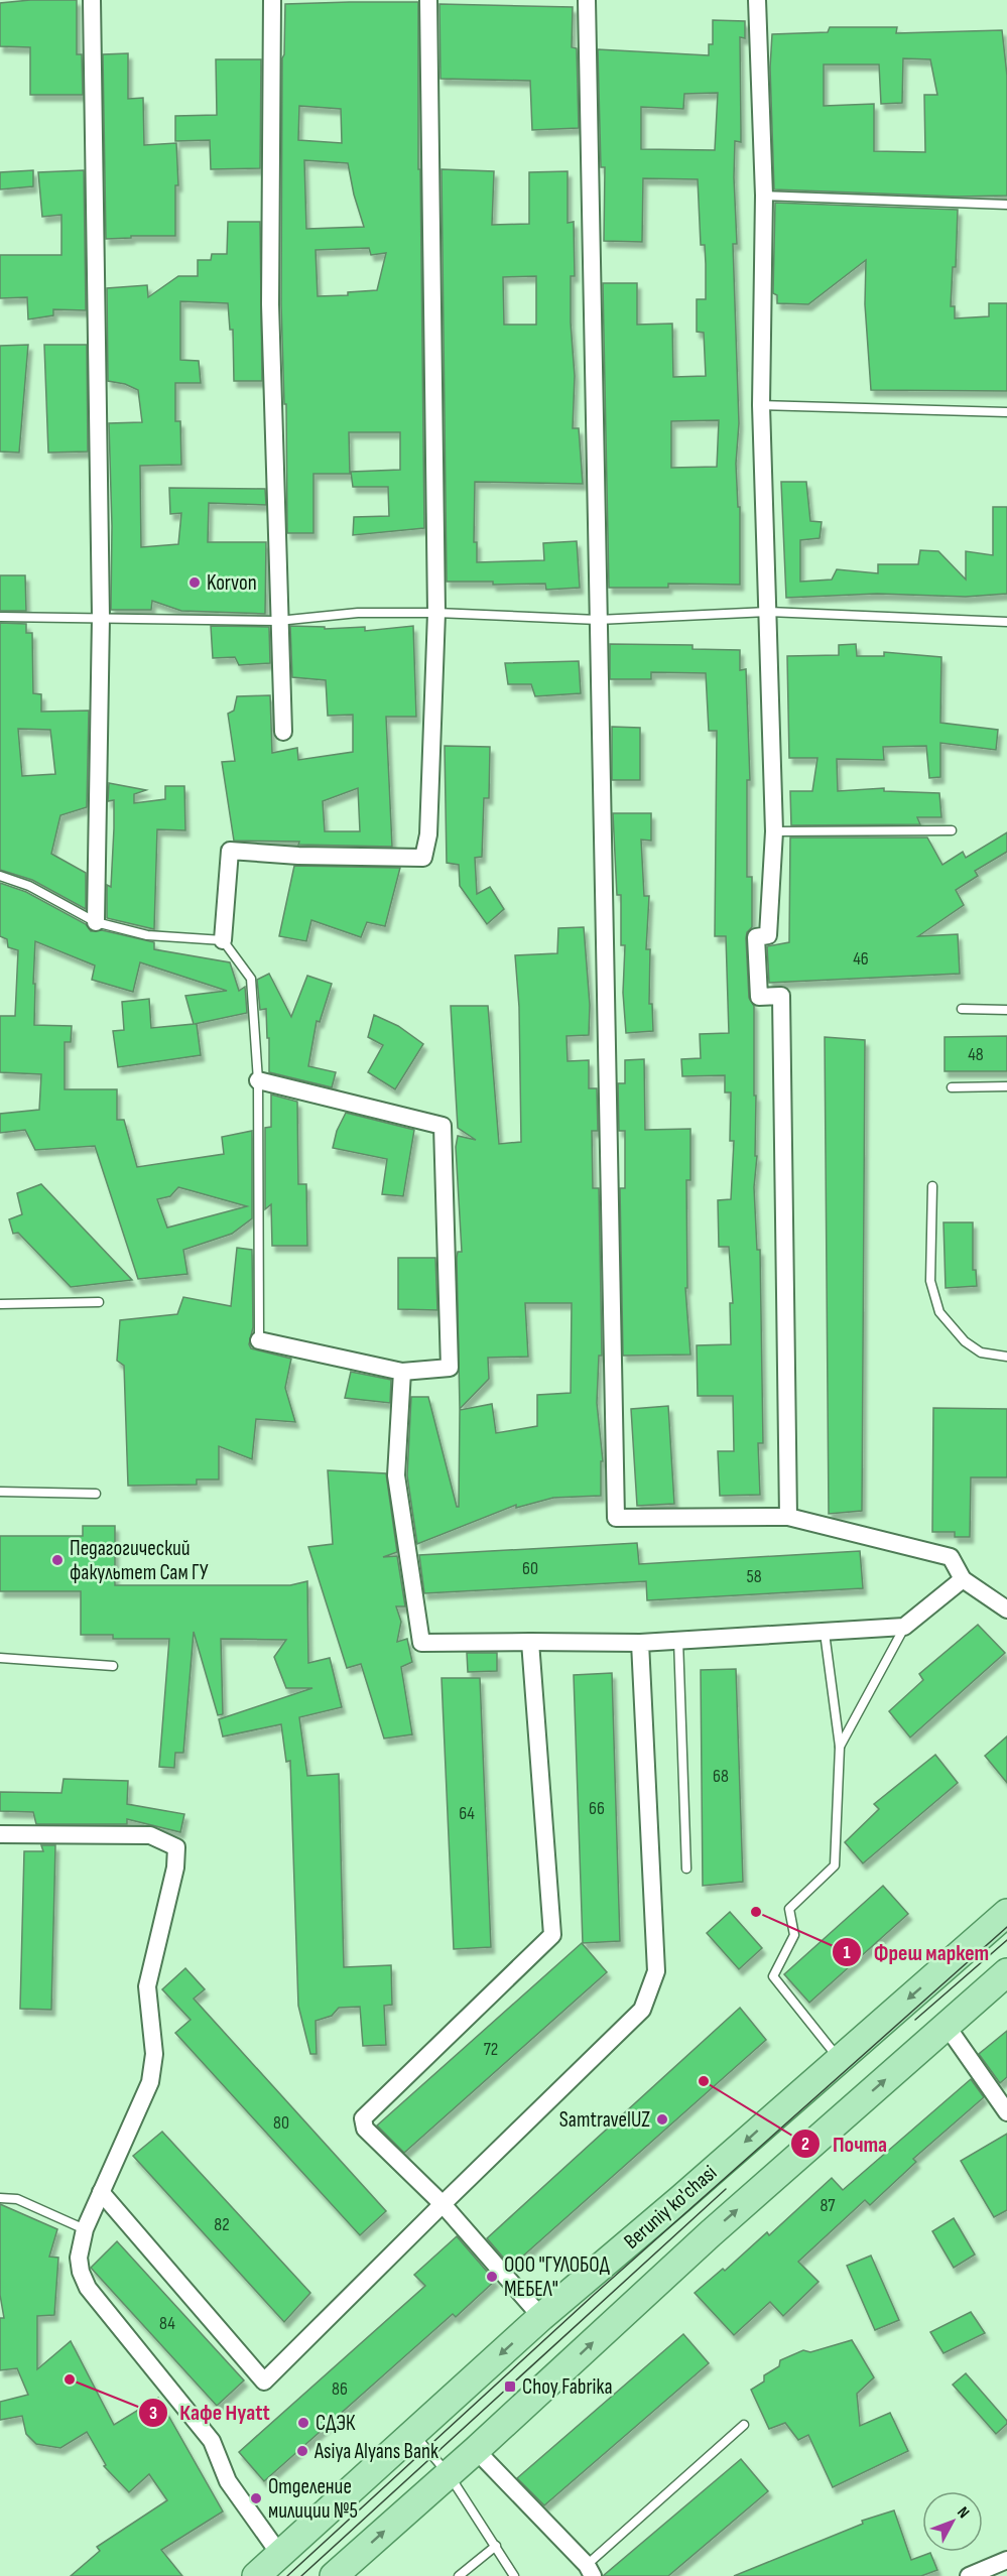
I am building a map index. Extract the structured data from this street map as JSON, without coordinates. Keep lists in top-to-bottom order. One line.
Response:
{"streets":{"main road":["Beruniy ko'chasi"]},"places":{"other":["Korvon","Педагогический факультет Сам ГУ","Фреш маркет","Почта","SamtravelUZ","ООО \"ГУЛОБОД МЕБЕЛ\"","Кафе Hyatt","СДЭК","Asiya Alyans Bank","Отделение милиции №5"],"transit":["Choy Fabrika"]},"house_numbers":["46","48","60","58","68","66","64","72","80","87","82","84","86"],"north":"top right"}
